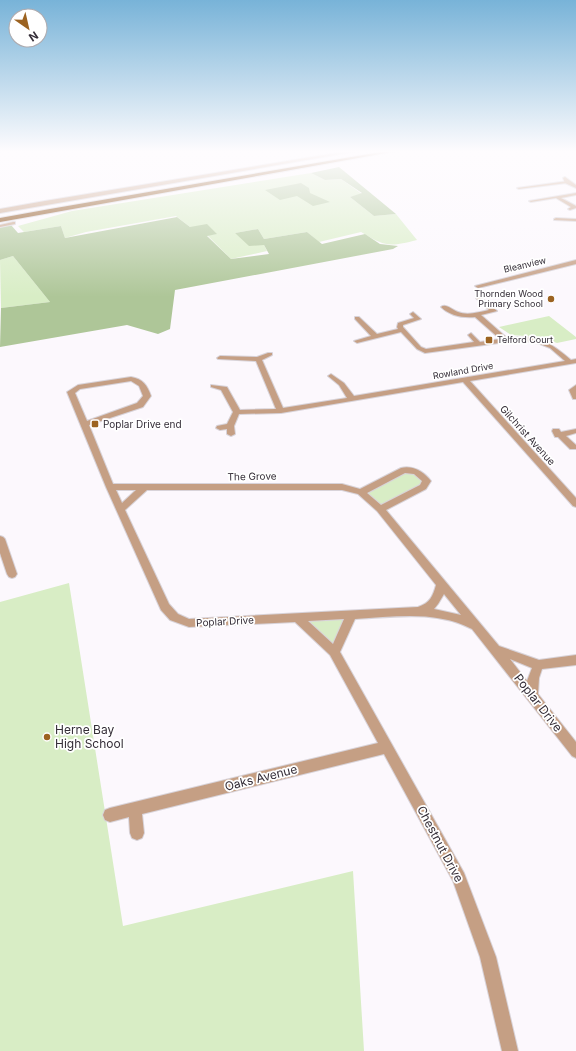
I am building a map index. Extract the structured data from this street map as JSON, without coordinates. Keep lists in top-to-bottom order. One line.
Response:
{"streets":{"street":["Bleanview","Rowland Drive","Gilchrist Avenue","The Grove","Poplar Drive","Oaks Avenue","Chestnut Drive"]},"crossings":[["Rowland Drive","Gilchrist Avenue"],["The Grove","Poplar Drive"],["Poplar Drive","Chestnut Drive"],["Oaks Avenue","Chestnut Drive"]],"places":{"other":["Thornden Wood Primary School","Herne Bay High School"],"transit":["Telford Court","Poplar Drive end"]},"north":"bottom right"}
